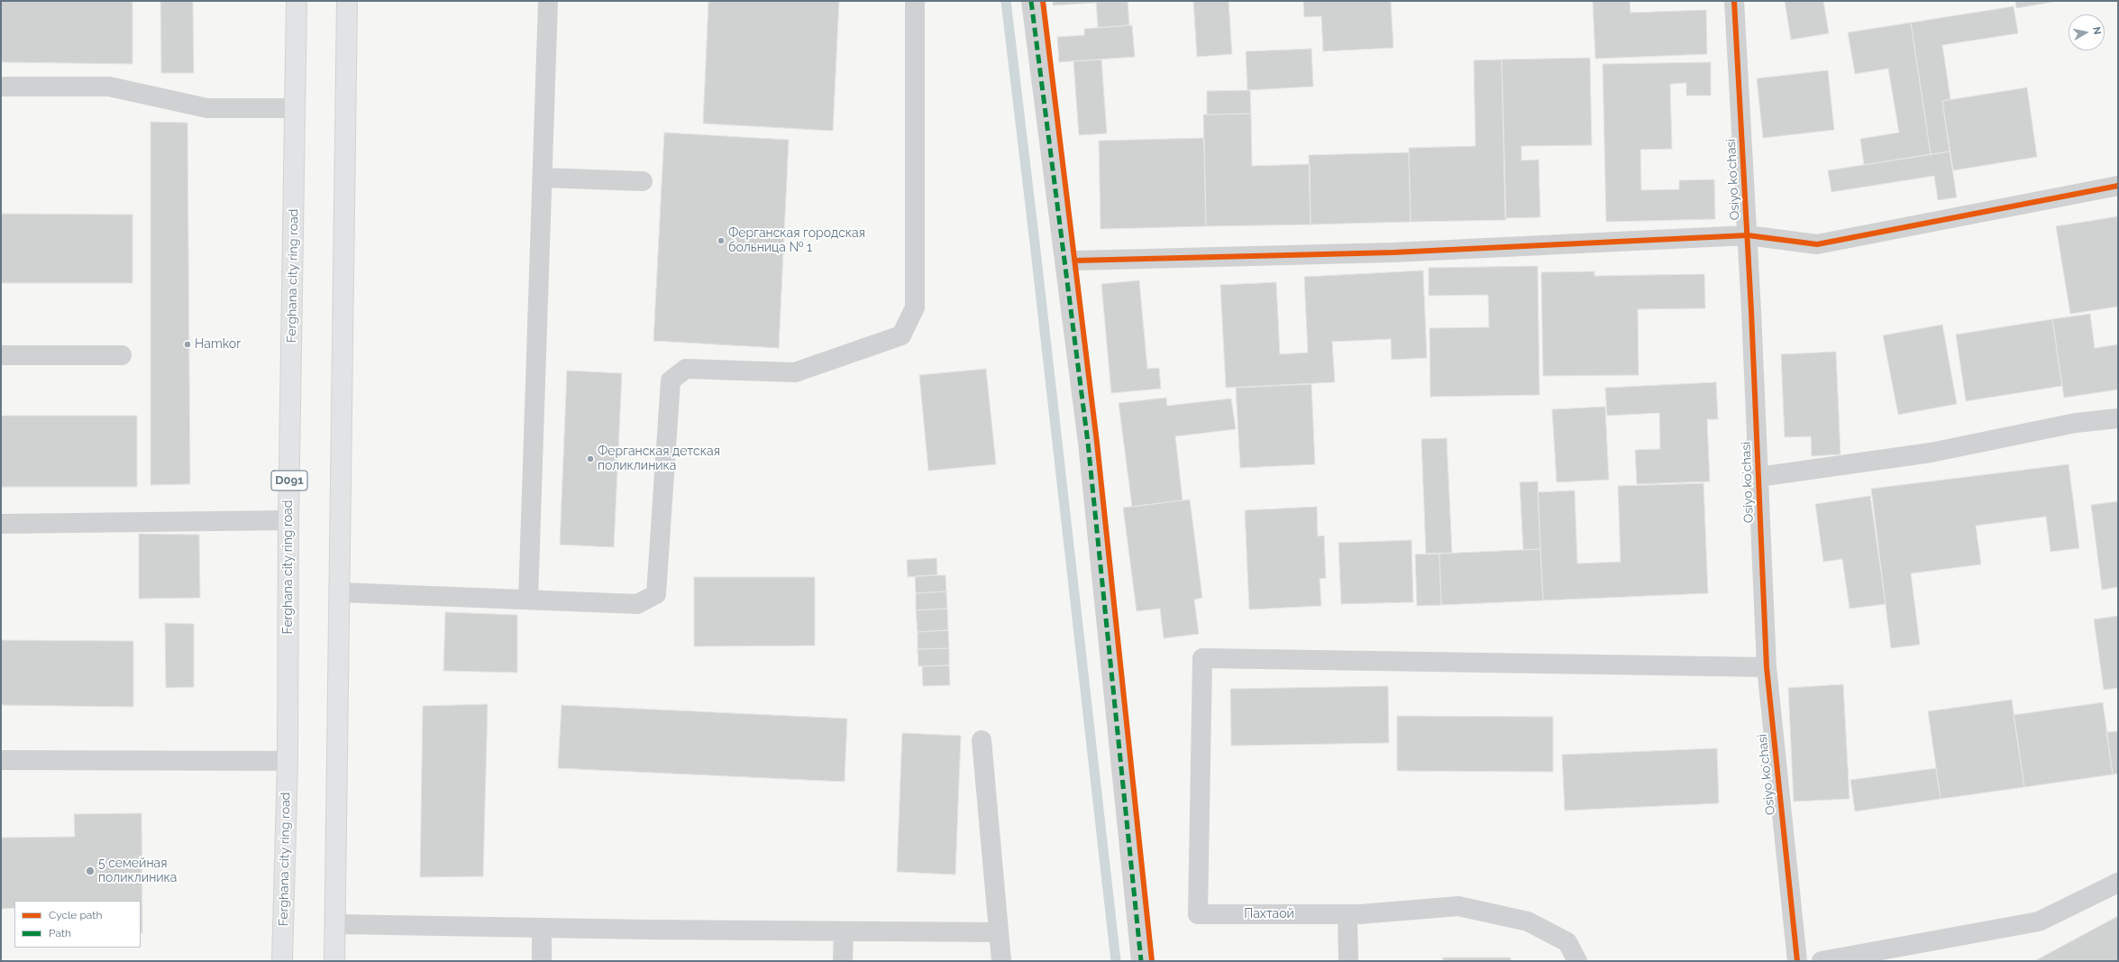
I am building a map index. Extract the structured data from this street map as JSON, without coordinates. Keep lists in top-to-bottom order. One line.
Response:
{"streets":{"highway":["Ferghana city ring road","D091"],"street":["Osiyo koʻchasi","Пахтаой"]},"crossings":[["Osiyo koʻchasi","Пахтаой"]],"places":["Ферганская городская больница № 1","Hamkor","Ферганская детская поликлиника","5 семейная поликлиника"],"legend":["Cycle path","Path"],"north":"right"}
